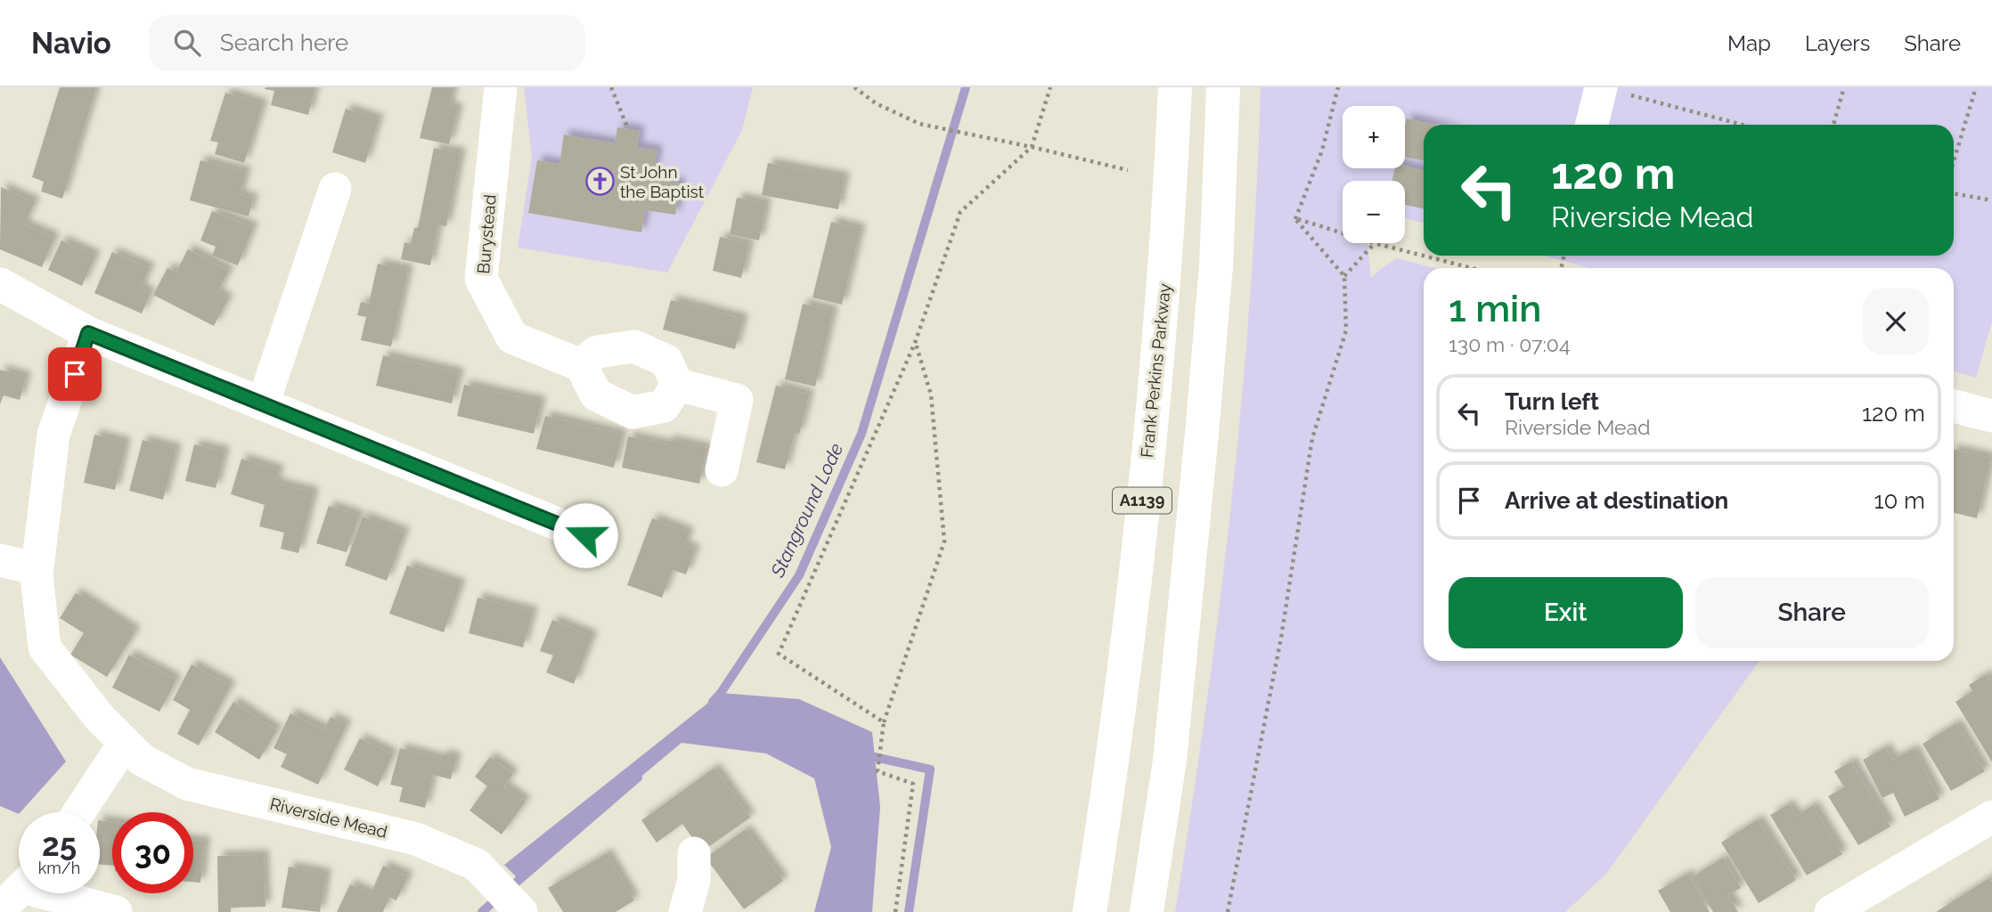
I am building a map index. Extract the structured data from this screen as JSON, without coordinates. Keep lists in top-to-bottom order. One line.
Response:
{"streets":{"highway":["Frank Perkins Parkway","A1139"],"street":["Burystead","Riverside Mead"]},"water":["Stanground Lode"],"places":{"church":["St John the Baptist"]},"page":{"header":"Navio","search":"Search here","nav":["Map","Layers","Share"],"map_buttons":["+","−"],"turn":["120 m","Riverside Mead"],"heading":["1 min","130 m · 07:04"],"list":[{"name":"Turn left","note":"Riverside Mead","value":"120 m"},{"name":"Arrive at destination","value":"10 m"}],"buttons":["Exit","Share"],"speed":"25 km/h","limit":"30"}}
